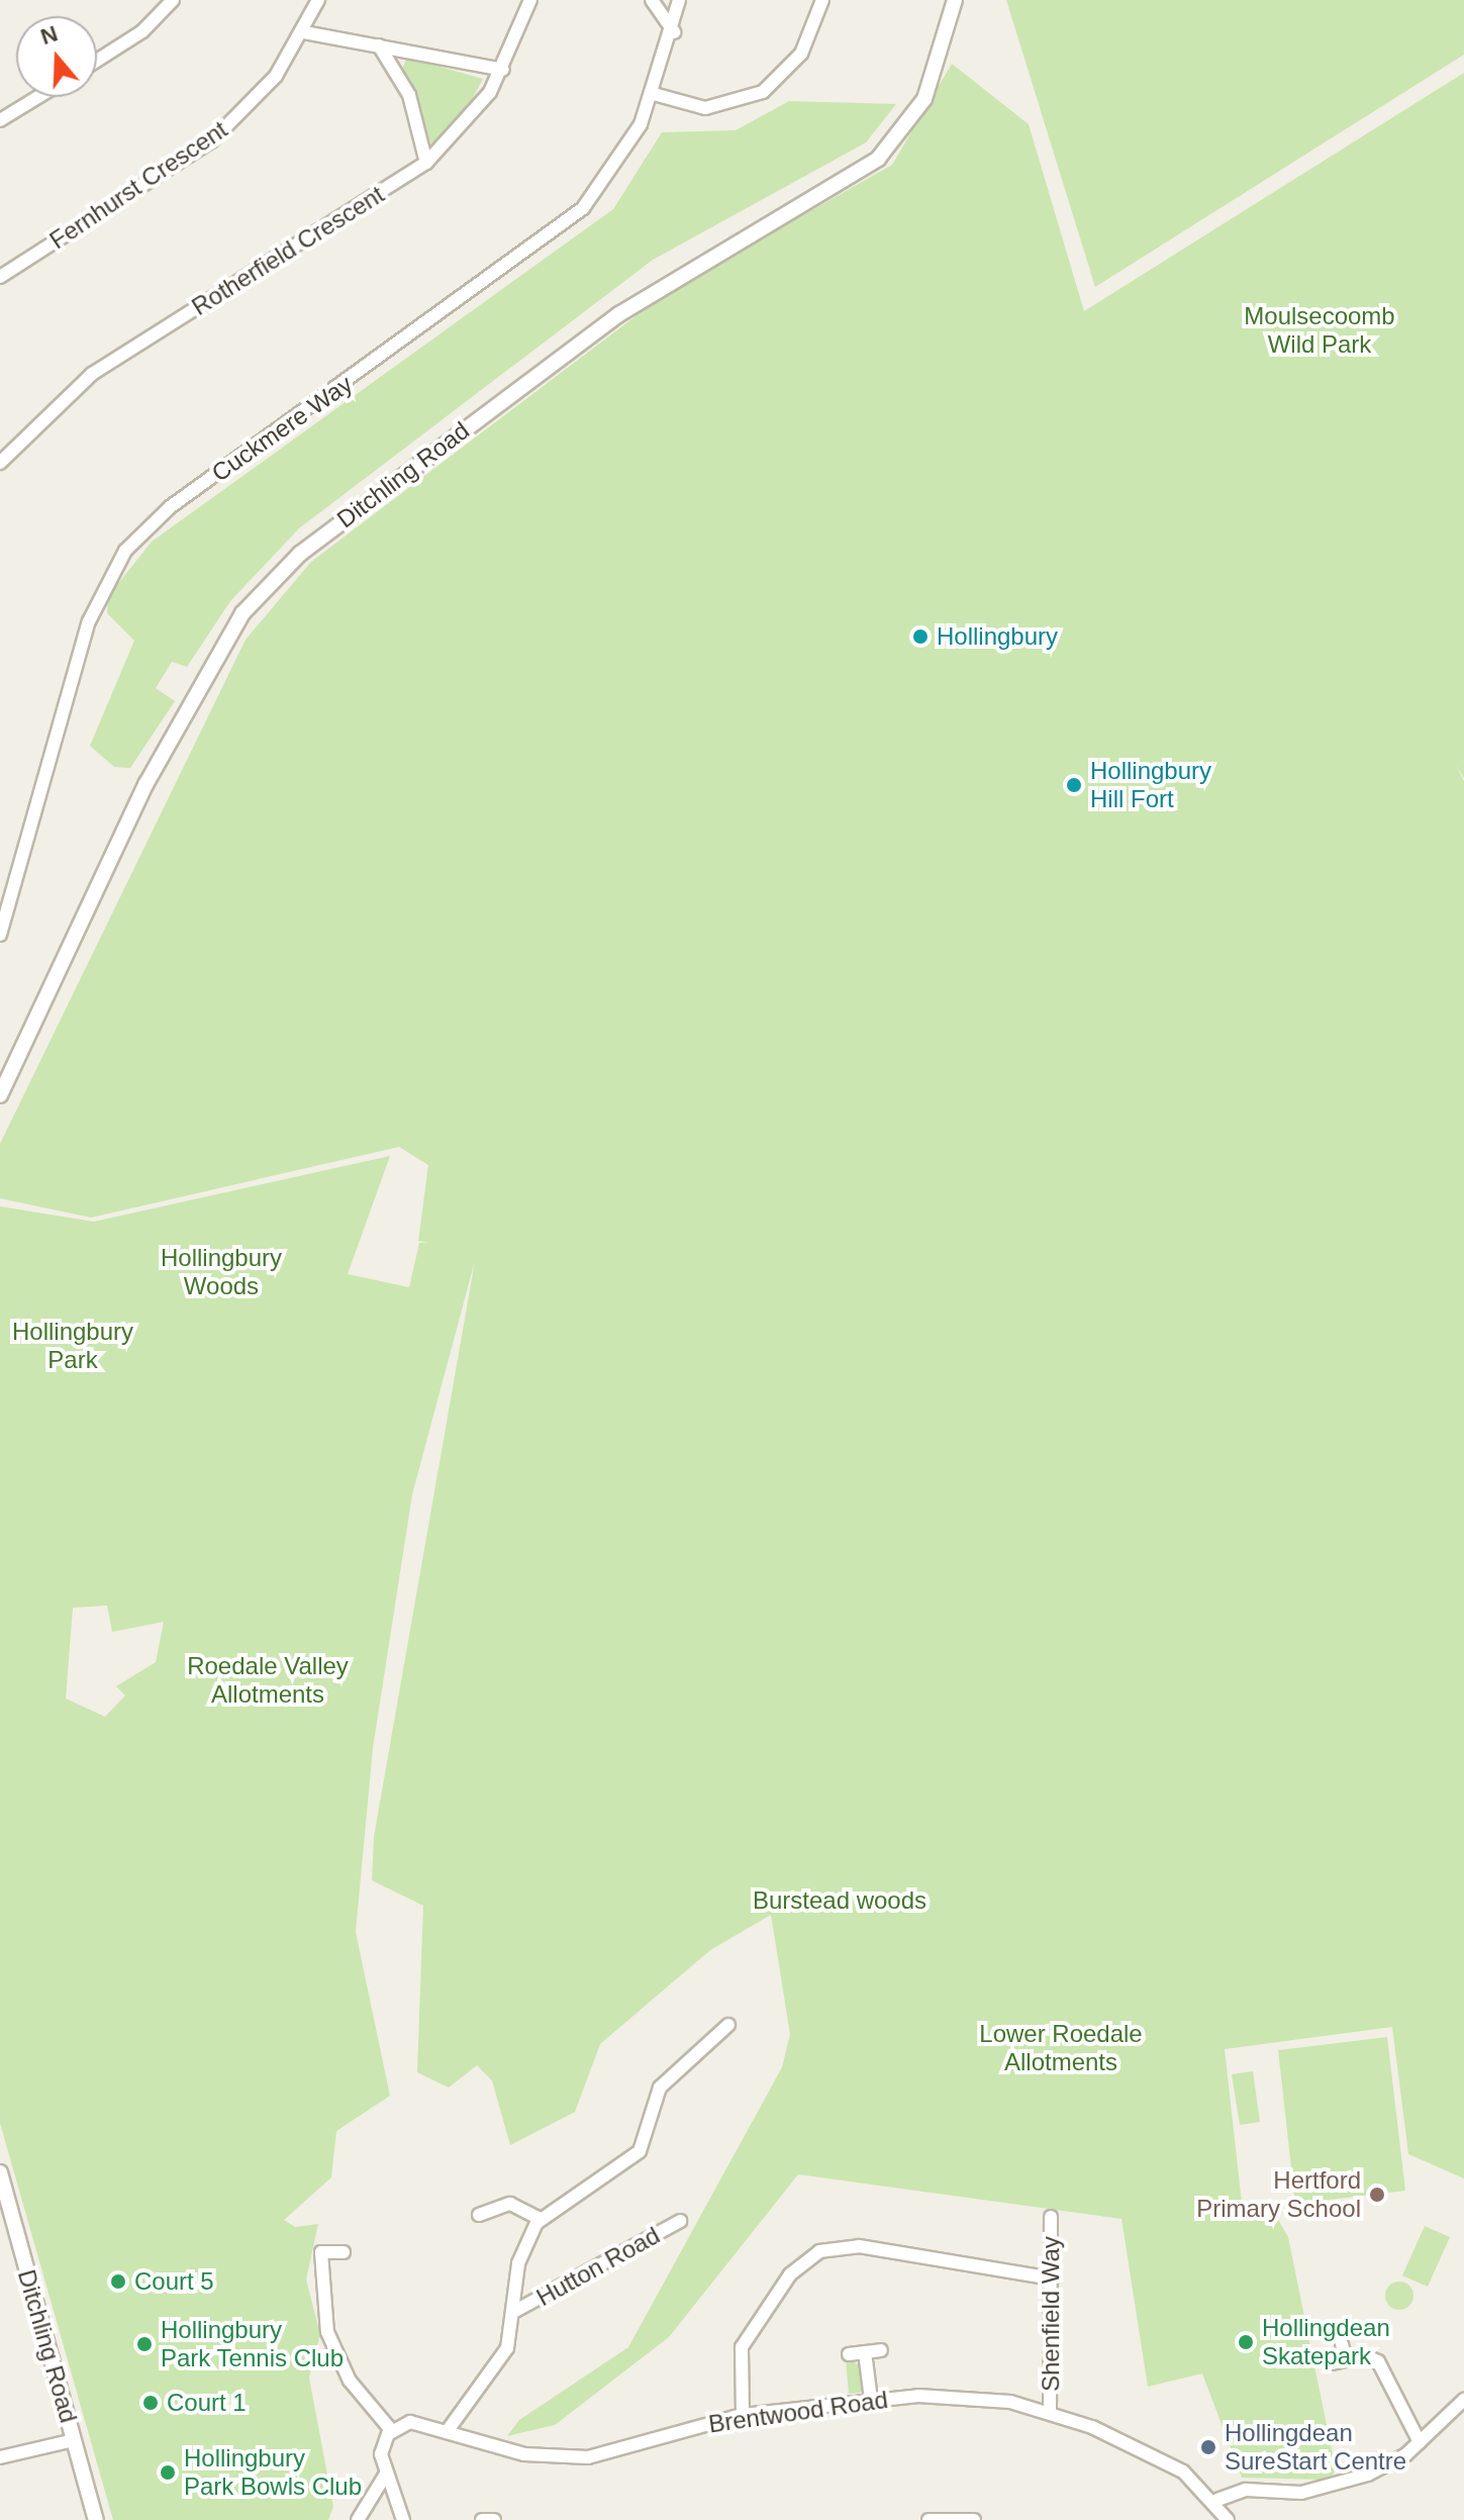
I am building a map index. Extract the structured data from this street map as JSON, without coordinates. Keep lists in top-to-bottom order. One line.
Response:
{"streets":{"street":["Fernhurst Crescent","Rotherfield Crescent","Cuckmere Way","Ditchling Road","Hutton Road","Shenfield Way","Brentwood Road"]},"crossings":[["Shenfield Way","Brentwood Road"]],"parks":["Moulsecoomb Wild Park","Hollingbury Woods","Hollingbury Park","Roedale Valley Allotments","Burstead woods","Lower Roedale Allotments"],"places":["Hollingbury","Hollingbury Hill Fort","Hertford Primary School","Court 5","Hollingdean Skatepark","Hollingbury Park Tennis Club","Court 1","Hollingdean SureStart Centre","Hollingbury Park Bowls Club"],"north":"top"}
